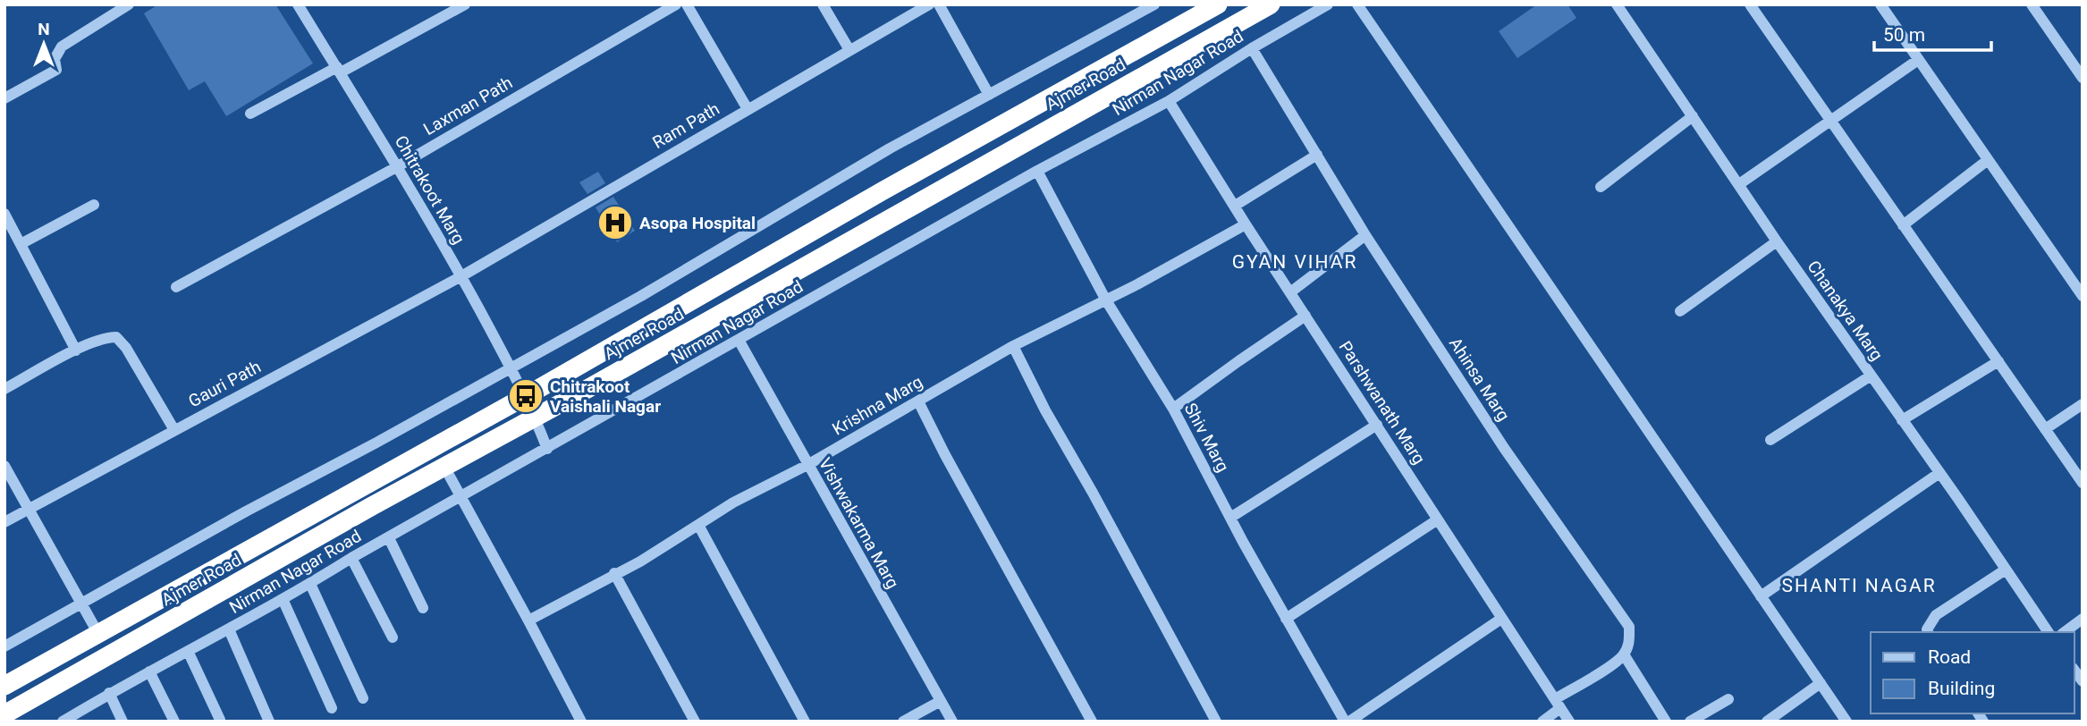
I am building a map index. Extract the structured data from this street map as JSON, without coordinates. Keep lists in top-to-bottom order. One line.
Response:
{"streets":{"highway":["Ajmer Road"],"street":["Nirman Nagar Road","Laxman Path","Ram Path","Chitrakoot Marg","Chanakya Marg","Ahinsa Marg","Gauri Path","Parshwanath Marg","Krishna Marg","Shiv Marg","Vishwakarma Marg"]},"crossings":[["Nirman Nagar Road","Chitrakoot Marg"],["Nirman Nagar Road","Ahinsa Marg"],["Nirman Nagar Road","Parshwanath Marg"],["Nirman Nagar Road","Shiv Marg"],["Nirman Nagar Road","Vishwakarma Marg"],["Ajmer Road","Chitrakoot Marg"],["Laxman Path","Chitrakoot Marg"],["Ram Path","Chitrakoot Marg"],["Ram Path","Gauri Path"],["Chitrakoot Marg","Gauri Path"],["Parshwanath Marg","Krishna Marg"],["Krishna Marg","Shiv Marg"],["Krishna Marg","Vishwakarma Marg"]],"districts":["GYAN VIHAR","SHANTI NAGAR"],"places":{"hospital":["Asopa Hospital"],"bus stop":["Chitrakoot Vaishali Nagar"]},"legend":["Road","Building"],"scale_bar":"50 m","north":"top"}
